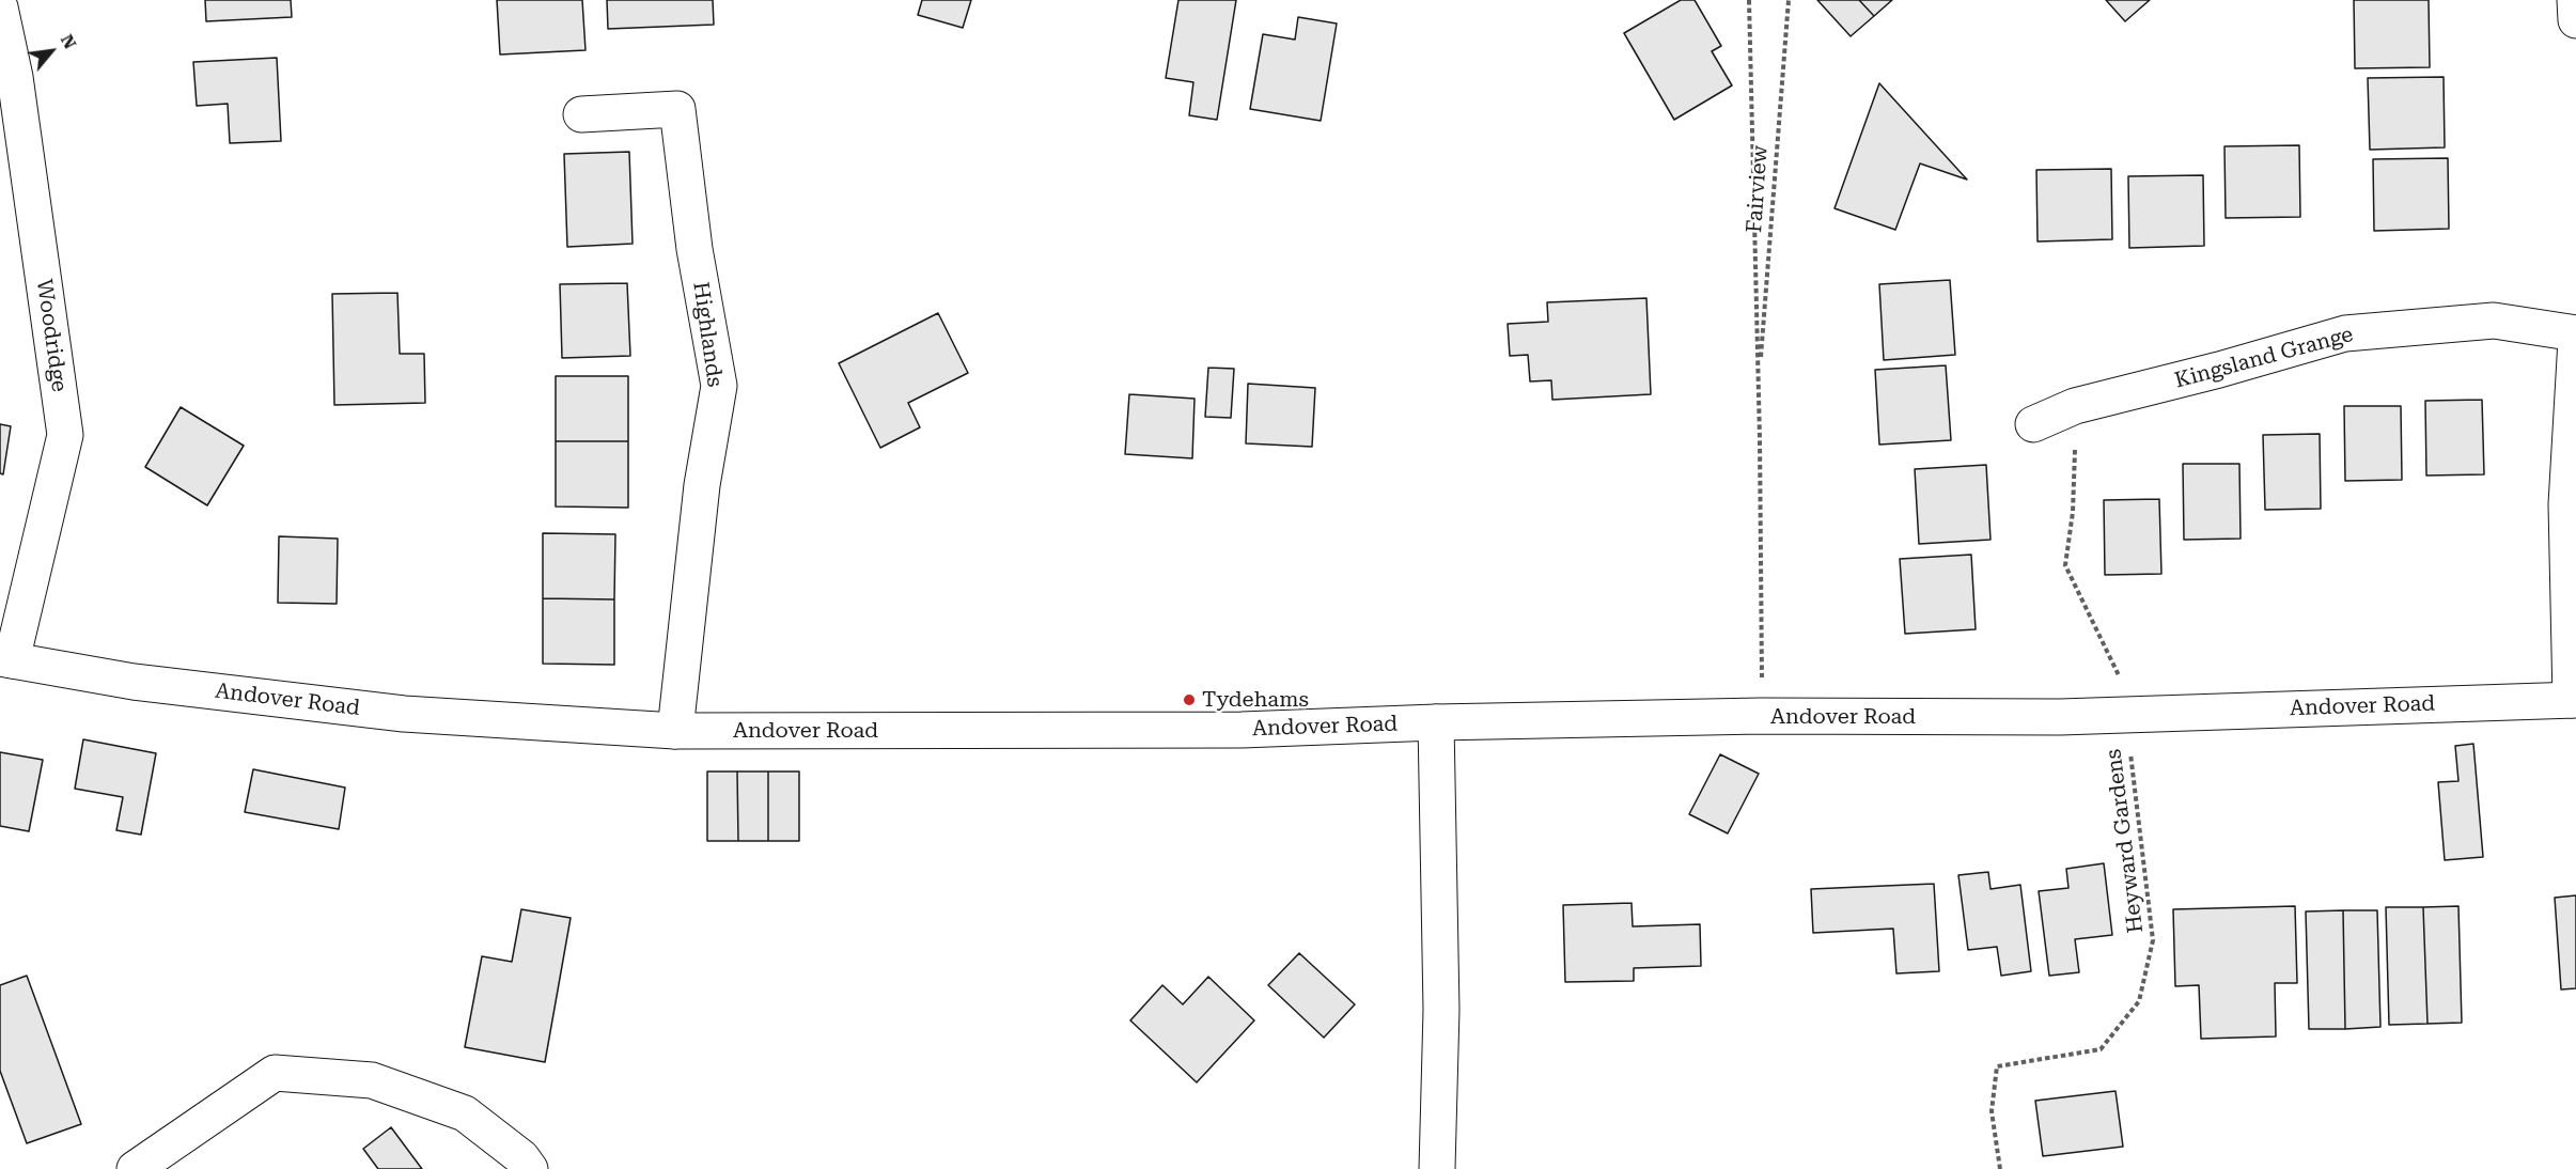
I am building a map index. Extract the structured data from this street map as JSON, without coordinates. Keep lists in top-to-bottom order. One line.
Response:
{"streets":{"street":["Highlands","Woodridge","Kingsland Grange","Andover Road"],"path":["Fairview","Heyward Gardens"]},"crossings":[["Highlands","Andover Road"],["Woodridge","Andover Road"],["Andover Road","Heyward Gardens"]],"places":["Tydehams"],"north":"top right"}
